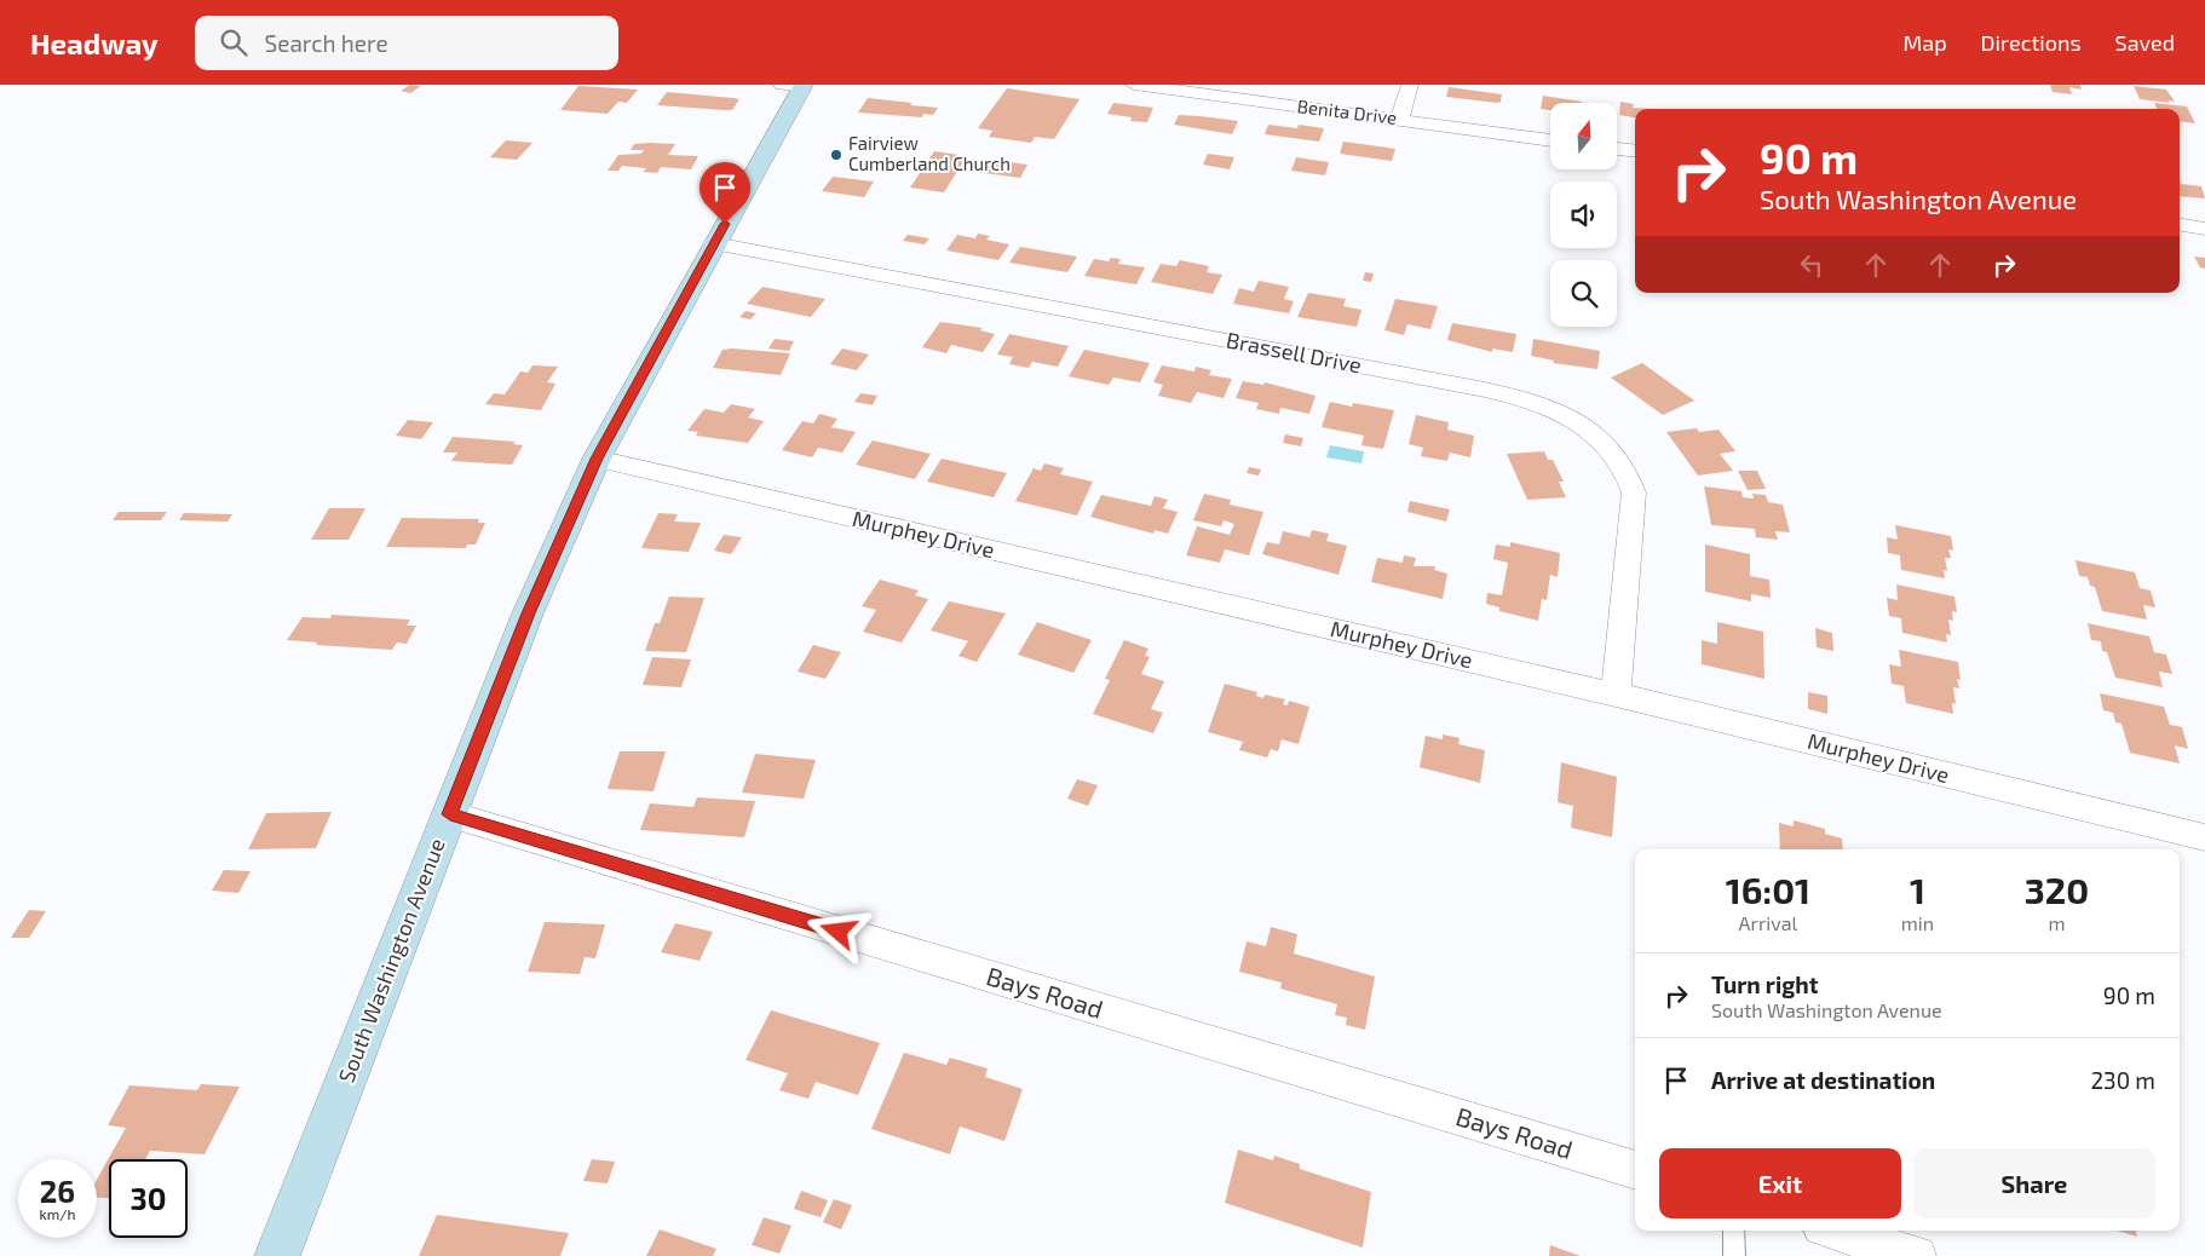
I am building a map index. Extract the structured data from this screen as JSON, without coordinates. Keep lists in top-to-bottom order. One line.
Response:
{"streets":{"street":["Benita Drive","Brassell Drive","Murphey Drive","South Washington Avenue","Bays Road"]},"crossings":[["Brassell Drive","Murphey Drive"],["Brassell Drive","South Washington Avenue"],["Murphey Drive","South Washington Avenue"],["South Washington Avenue","Bays Road"]],"places":["Fairview Cumberland Church"],"north":"top","page":{"header":"Headway","search":"Search here","nav":["Map","Directions","Saved"],"turn":["90 m","South Washington Avenue"],"eta":["16:01","Arrival","1","min","320","m"],"list":[{"name":"Turn right","note":"South Washington Avenue","value":"90 m"},{"name":"Arrive at destination","value":"230 m"}],"buttons":["Exit","Share"],"speed":"26 km/h","limit":"30"}}
